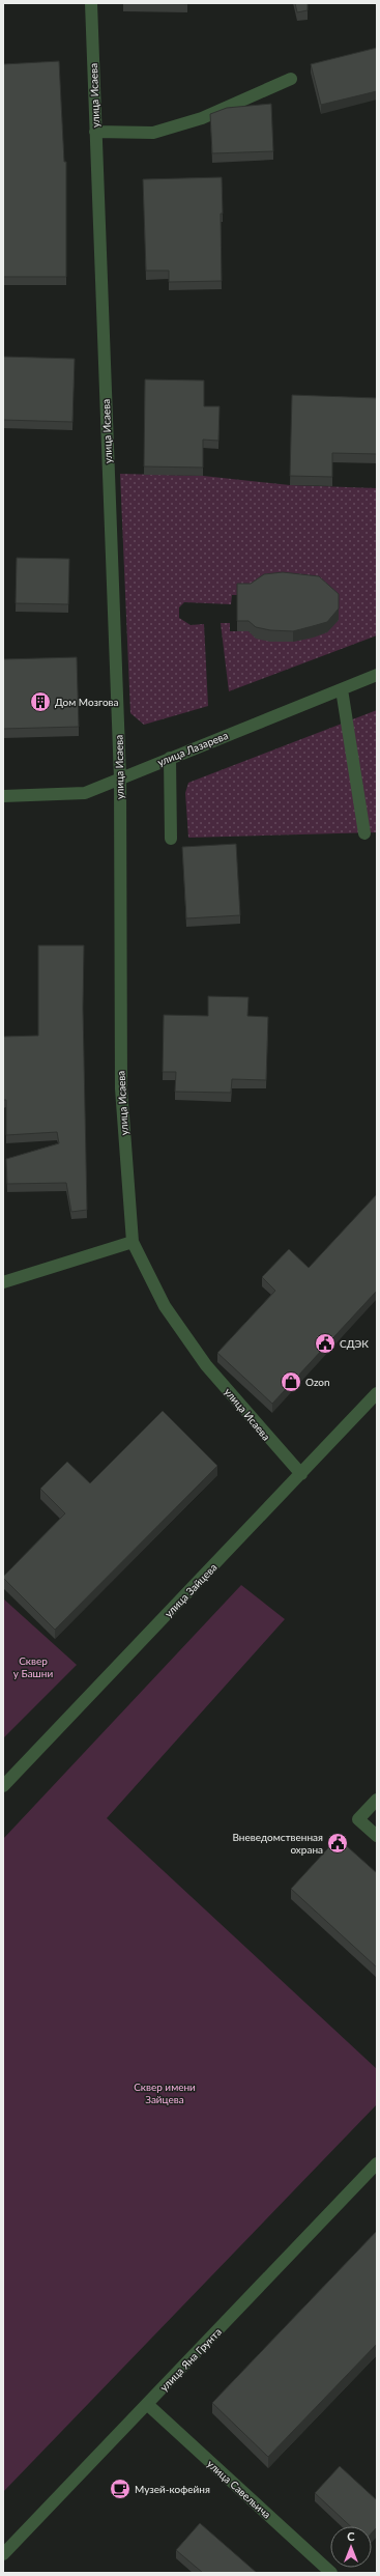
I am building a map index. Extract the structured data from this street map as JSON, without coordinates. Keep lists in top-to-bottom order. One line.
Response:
{"streets":{"street":["улица Исаева","улица Лазарева","улица Зайцева","улица Яна Грунта","улица Савельича"]},"crossings":[["улица Исаева","улица Лазарева"],["улица Исаева","улица Зайцева"],["улица Яна Грунта","улица Савельича"]],"parks":["Сквер у Башни","Сквер имени Зайцева"],"places":{"building":["Дом Мозгова"],"public building":["СДЭК","Вневедомственная охрана"],"shop":["Ozon"],"cafe":["Музей-кофейня"]},"north":"top"}
